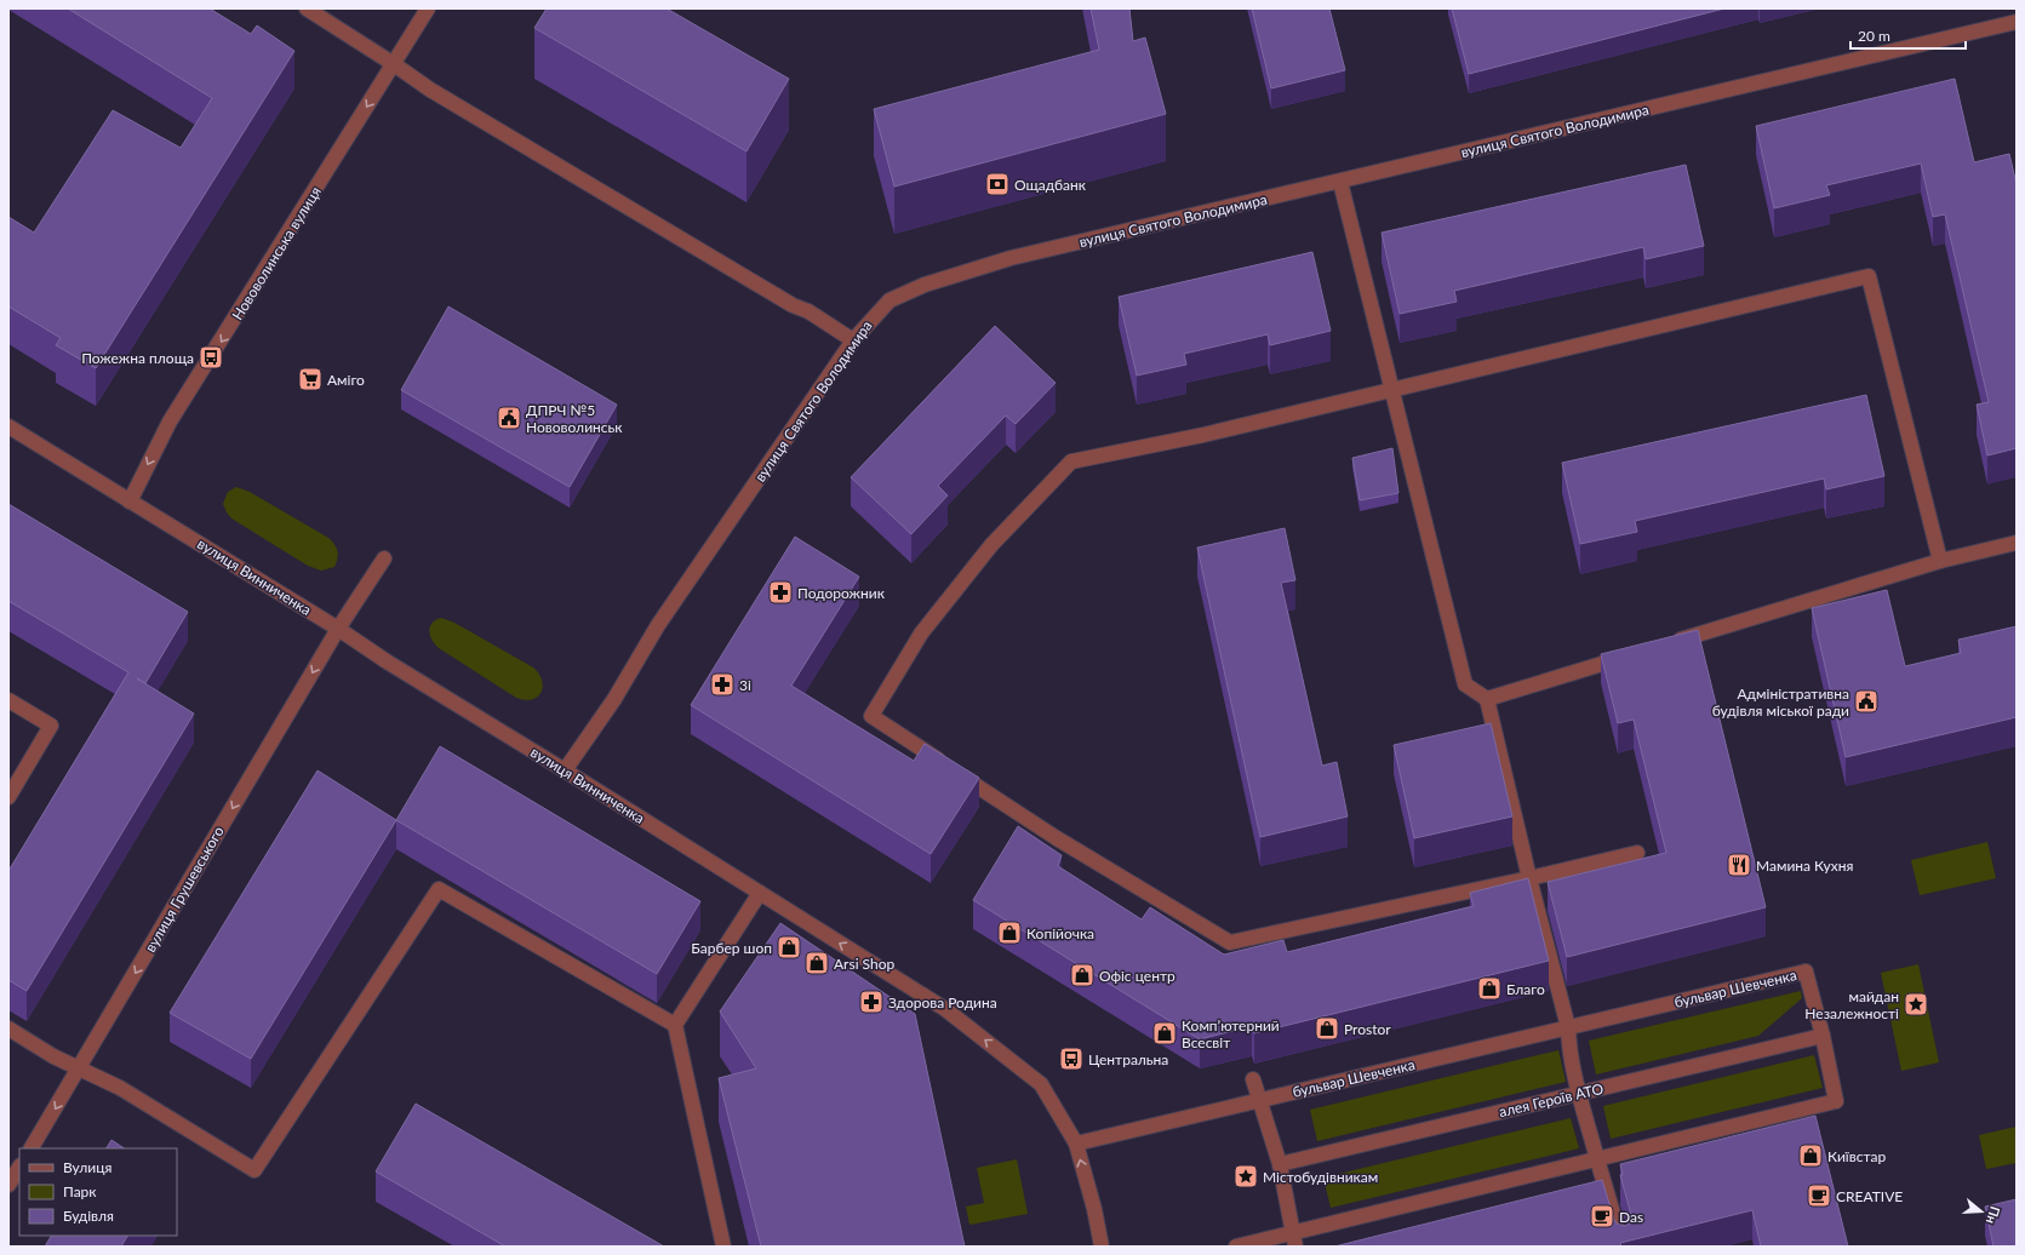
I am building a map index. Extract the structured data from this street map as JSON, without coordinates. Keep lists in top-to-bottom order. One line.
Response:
{"streets":{"street":["вулиця Святого Володимира","Нововолинська вулиця","вулиця Винниченка","вулиця Грушевського","бульвар Шевченка","алея Героїв АТО"]},"crossings":[["вулиця Святого Володимира","вулиця Винниченка"],["Нововолинська вулиця","вулиця Винниченка"],["вулиця Винниченка","вулиця Грушевського"],["вулиця Винниченка","бульвар Шевченка"],["бульвар Шевченка","алея Героїв АТО"]],"one_way":["Нововолинська вулиця","вулиця Винниченка","вулиця Грушевського"],"places":{"bank":["Ощадбанк"],"bus stop":["Пожежна площа","Центральна"],"supermarket":["Аміго"],"public building":["ДПРЧ №5 Нововолинськ","Адміністративна будівля міської ради"],"pharmacy":["Подорожник","3і","Здорова Родина"],"restaurant":["Мамина Кухня"],"shop":["Копійочка","Барбер шоп","Arsi Shop","Офіс центр","Благо","Prostor","Компʼютерний Всесвіт","Київстар"],"place":["майдан Незалежності","Містобудівникам"],"cafe":["CREATIVE","Das"]},"legend":["Вулиця","Парк","Будівля"],"scale_bar":"20 m","north":"right"}
